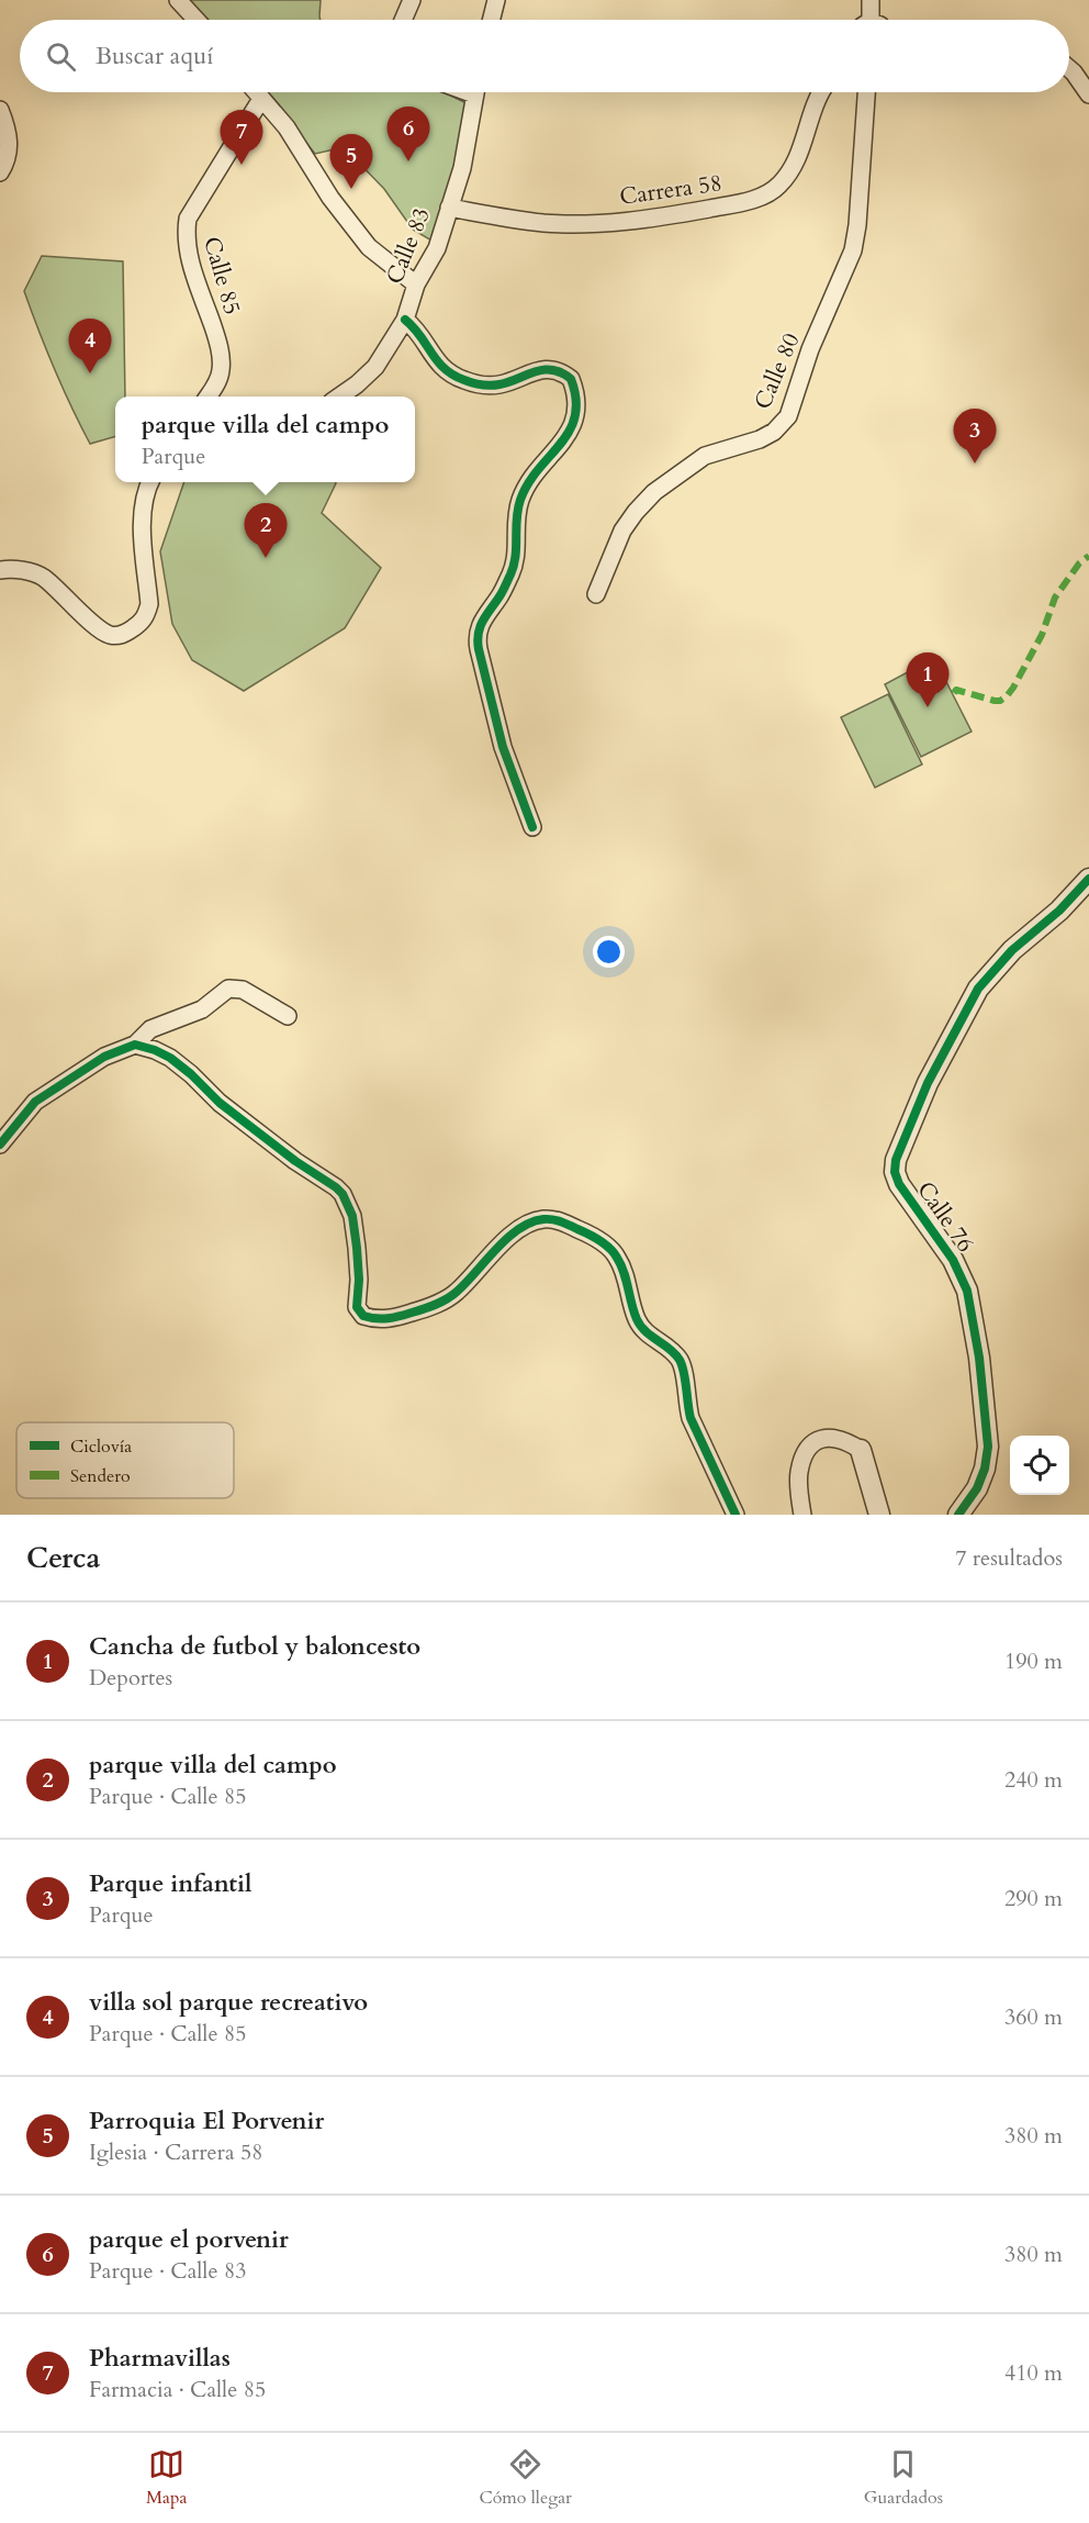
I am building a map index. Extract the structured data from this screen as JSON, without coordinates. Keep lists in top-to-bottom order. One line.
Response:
{"streets":{"street":["Carrera 58","Calle 83","Calle 85","Calle 80","Calle 76"]},"crossings":[["Carrera 58","Calle 83"]],"legend":["Ciclovía","Sendero"],"page":{"search":"Buscar aquí","pins":["6","7","5","4","3","2","1"],"popup":["parque villa del campo","Parque"],"heading":["Cerca","7 resultados"],"list":[{"mark":"1","name":"Cancha de futbol y baloncesto","note":"Deportes","value":"190 m"},{"mark":"2","name":"parque villa del campo","note":"Parque · Calle 85","value":"240 m"},{"mark":"3","name":"Parque infantil","note":"Parque","value":"290 m"},{"mark":"4","name":"villa sol parque recreativo","note":"Parque · Calle 85","value":"360 m"},{"mark":"5","name":"Parroquia El Porvenir","note":"Iglesia · Carrera 58","value":"380 m"},{"mark":"6","name":"parque el porvenir","note":"Parque · Calle 83","value":"380 m"},{"mark":"7","name":"Pharmavillas","note":"Farmacia · Calle 85","value":"410 m"}],"nav":["Mapa","Cómo llegar","Guardados"]}}
